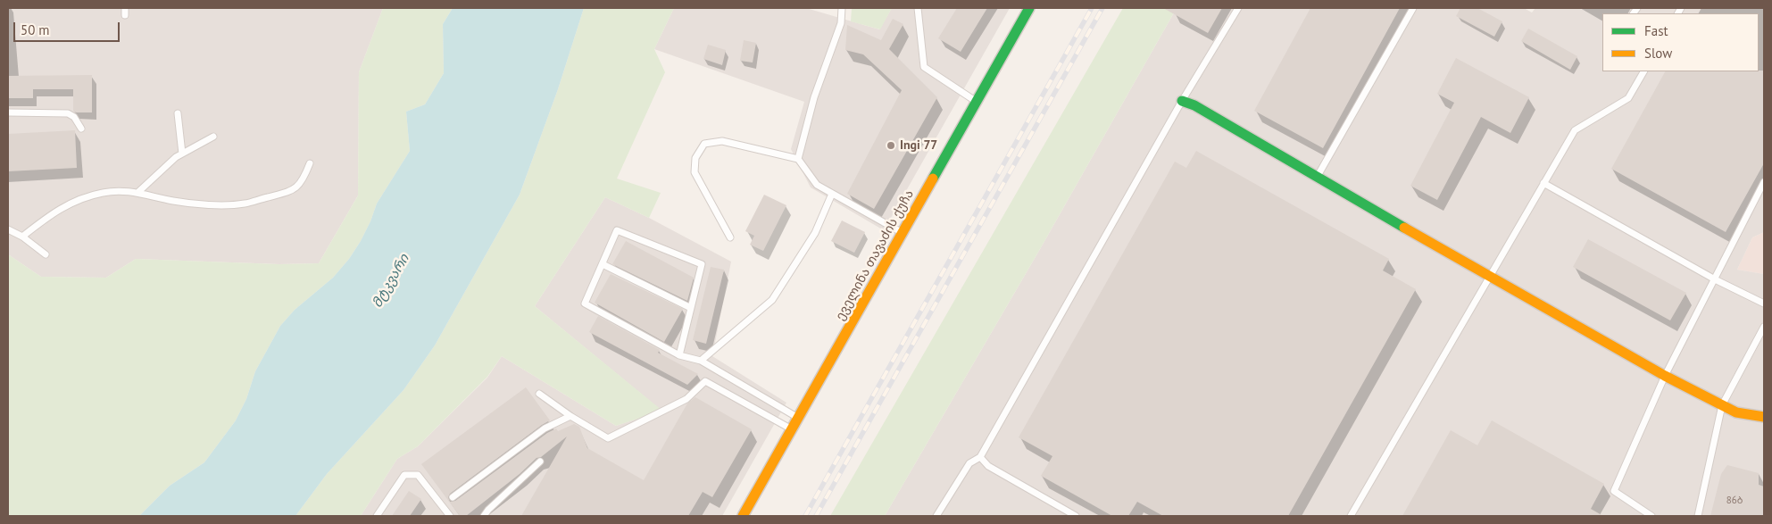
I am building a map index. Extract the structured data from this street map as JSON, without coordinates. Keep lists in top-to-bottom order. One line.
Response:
{"streets":{"street":["ეველინა თავაძის ქუჩა"]},"water":["მტკვარი"],"places":["Ingi 77"],"house_numbers":["86ბ"],"legend":["Fast","Slow"],"scale_bar":"50 m"}
